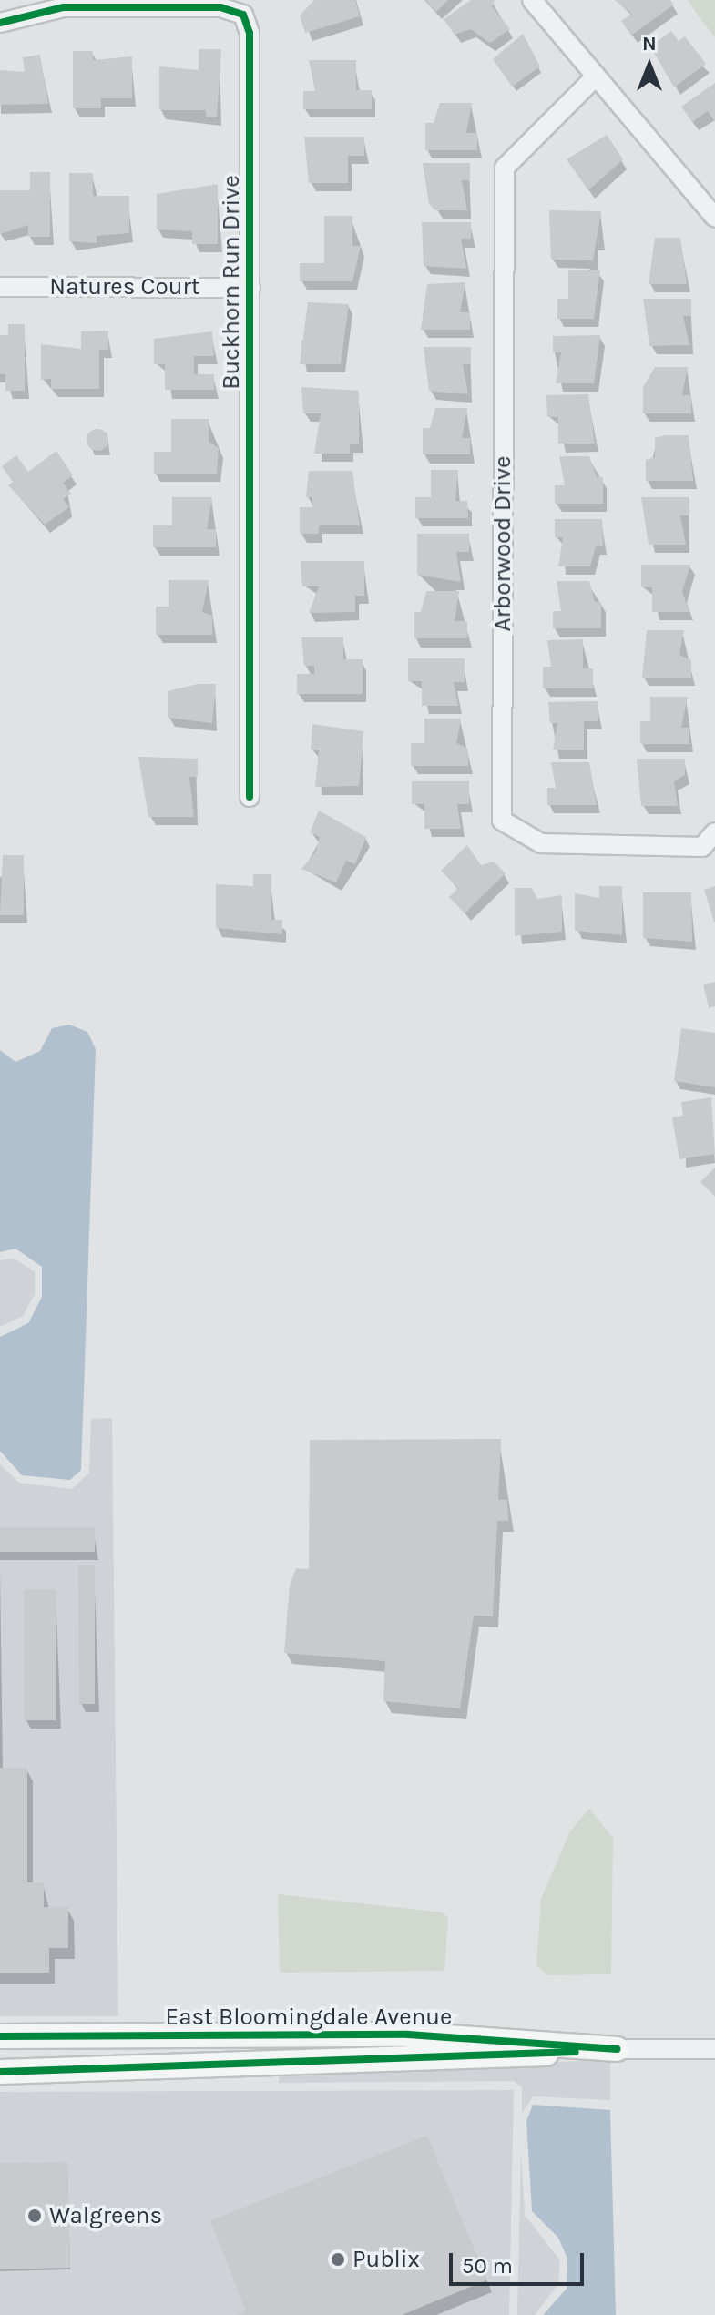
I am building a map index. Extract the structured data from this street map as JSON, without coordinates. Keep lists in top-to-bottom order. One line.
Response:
{"streets":{"main road":["East Bloomingdale Avenue"],"street":["Buckhorn Run Drive","Natures Court","Arborwood Drive"]},"crossings":[["Buckhorn Run Drive","Natures Court"]],"places":["Walgreens","Publix"],"scale_bar":"50 m","north":"top"}
